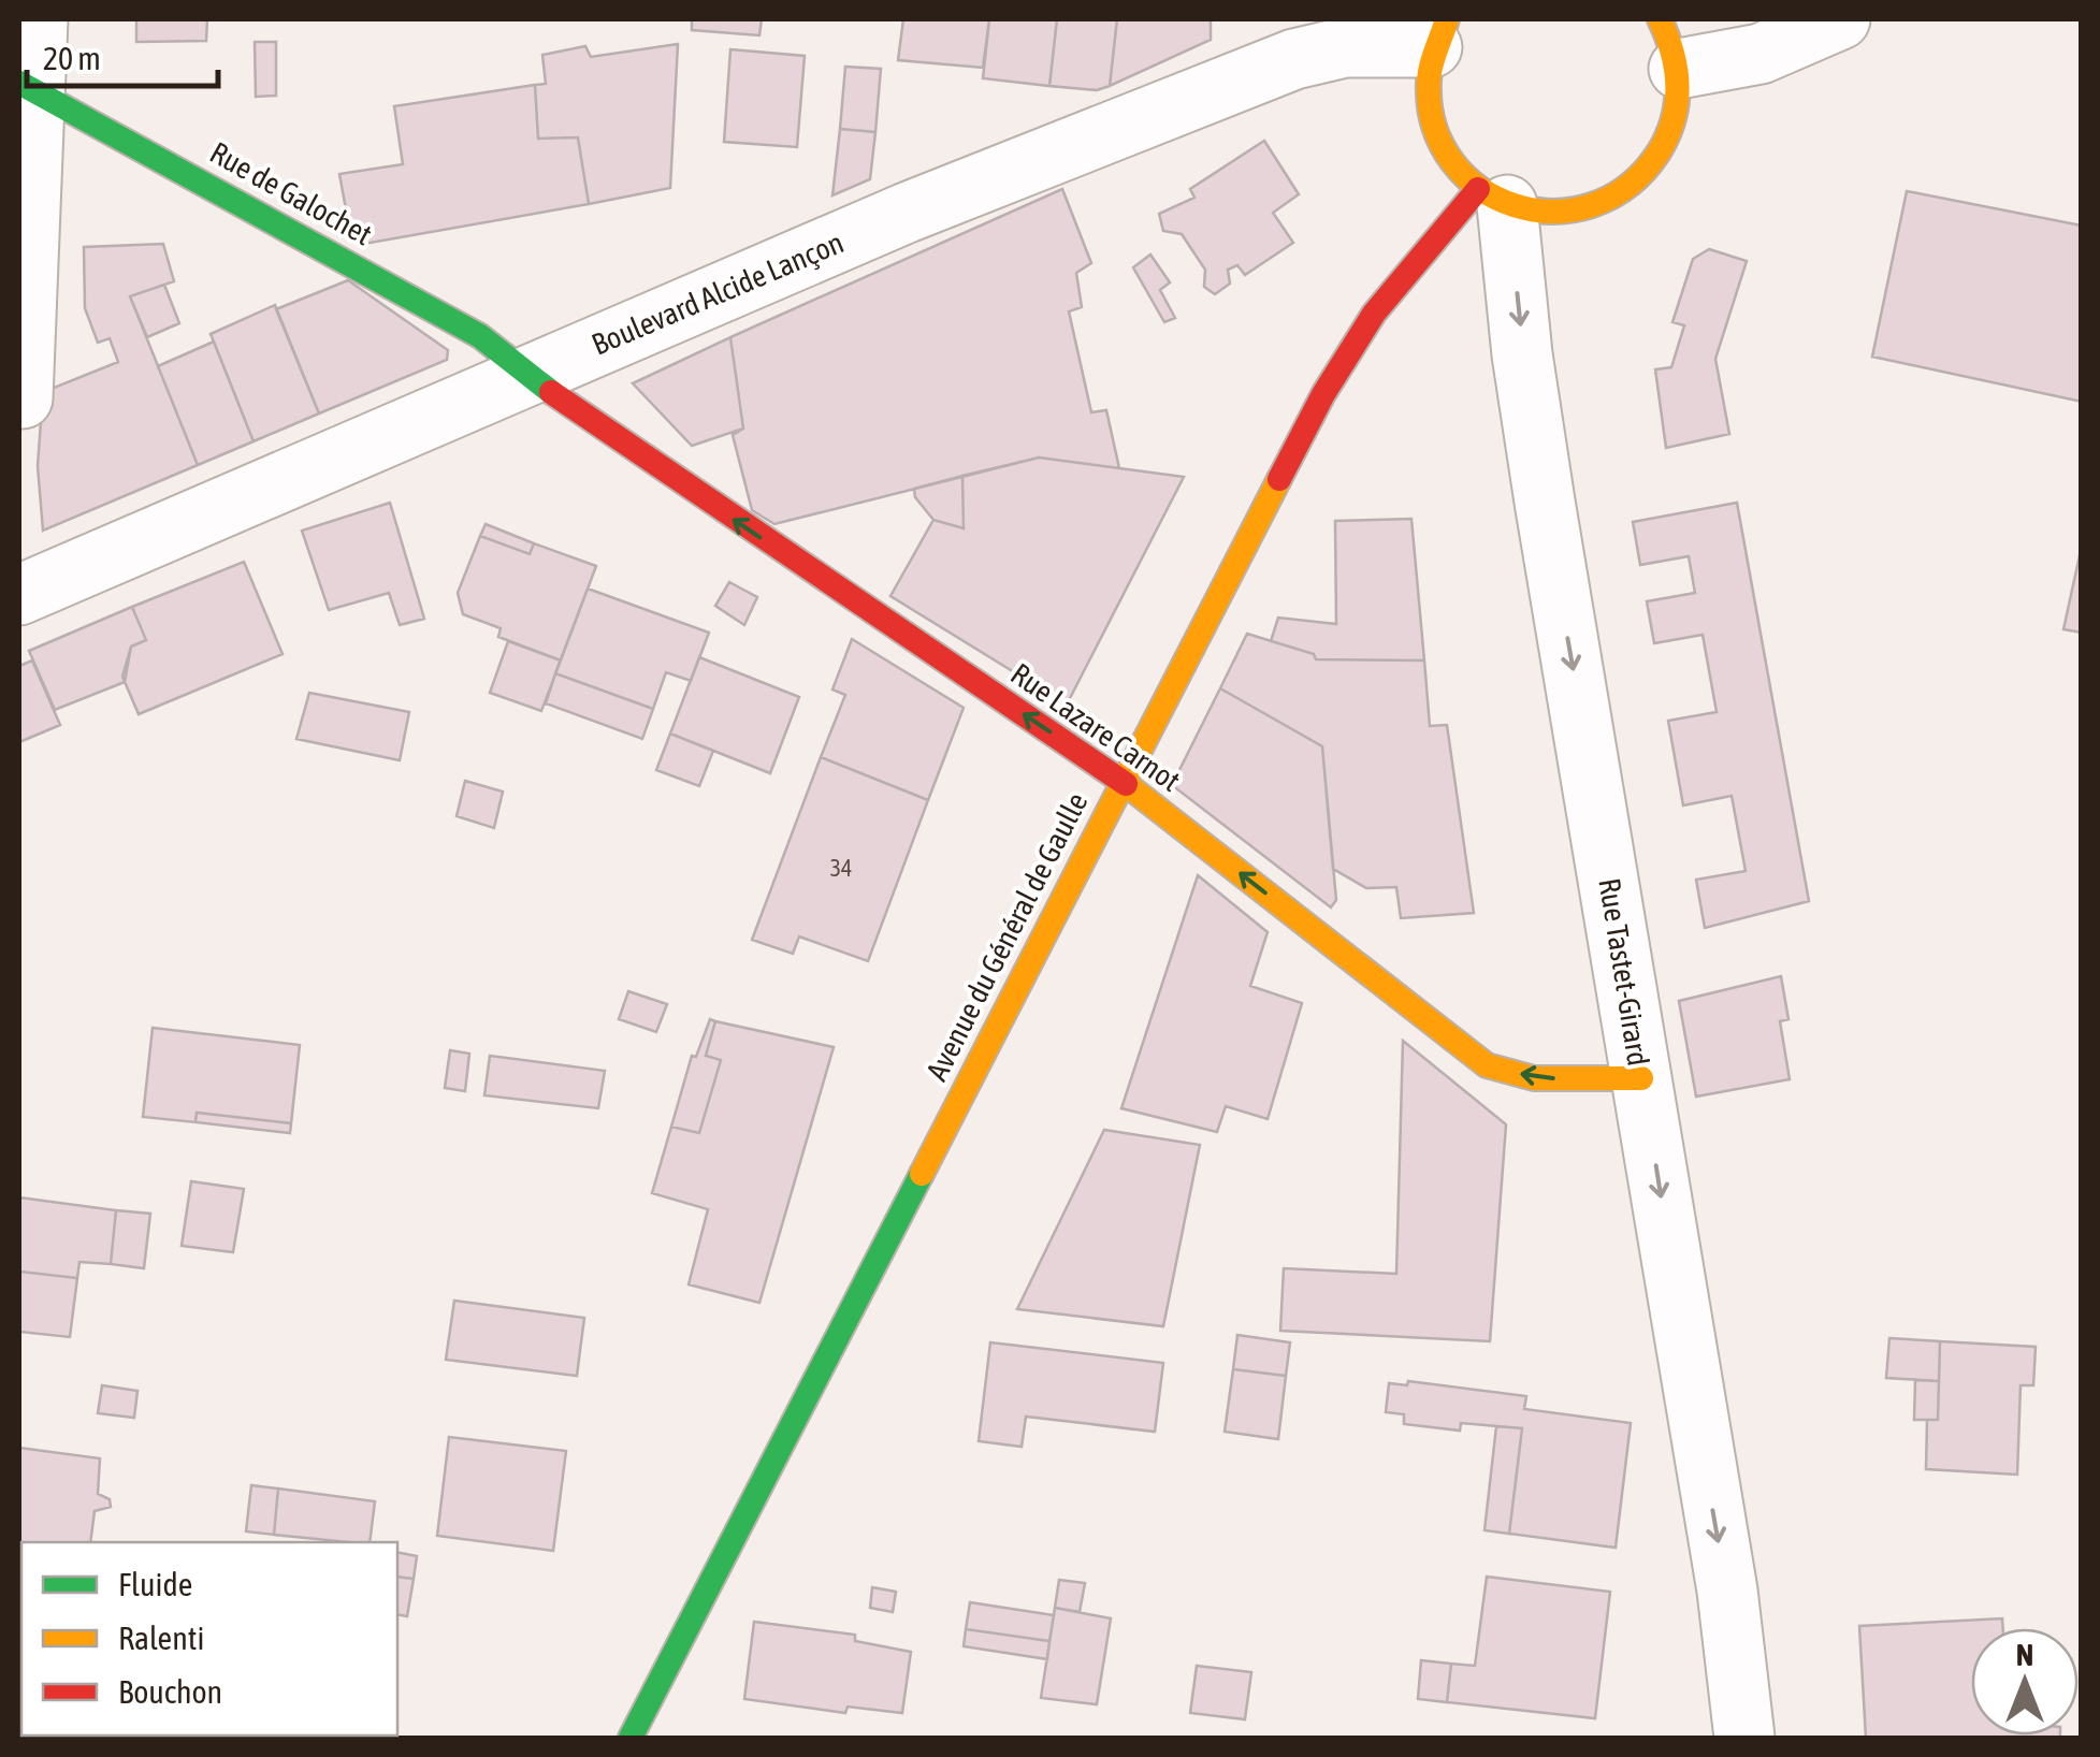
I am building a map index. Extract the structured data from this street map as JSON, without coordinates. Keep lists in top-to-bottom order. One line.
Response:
{"streets":{"main road":["Rue de Galochet","Rue Lazare Carnot","Avenue du Général de Gaulle"],"street":["Boulevard Alcide Lançon","Rue Tastet-Girard"]},"crossings":[["Rue de Galochet","Boulevard Alcide Lançon"],["Rue de Galochet","Rue Lazare Carnot"],["Boulevard Alcide Lançon","Rue Lazare Carnot"],["Rue Lazare Carnot","Avenue du Général de Gaulle"],["Rue Lazare Carnot","Rue Tastet-Girard"],["Avenue du Général de Gaulle","Rue Tastet-Girard"]],"one_way":["Rue Lazare Carnot","Rue Tastet-Girard"],"house_numbers":["34"],"legend":["Fluide","Ralenti","Bouchon"],"scale_bar":"20 m","north":"top"}
